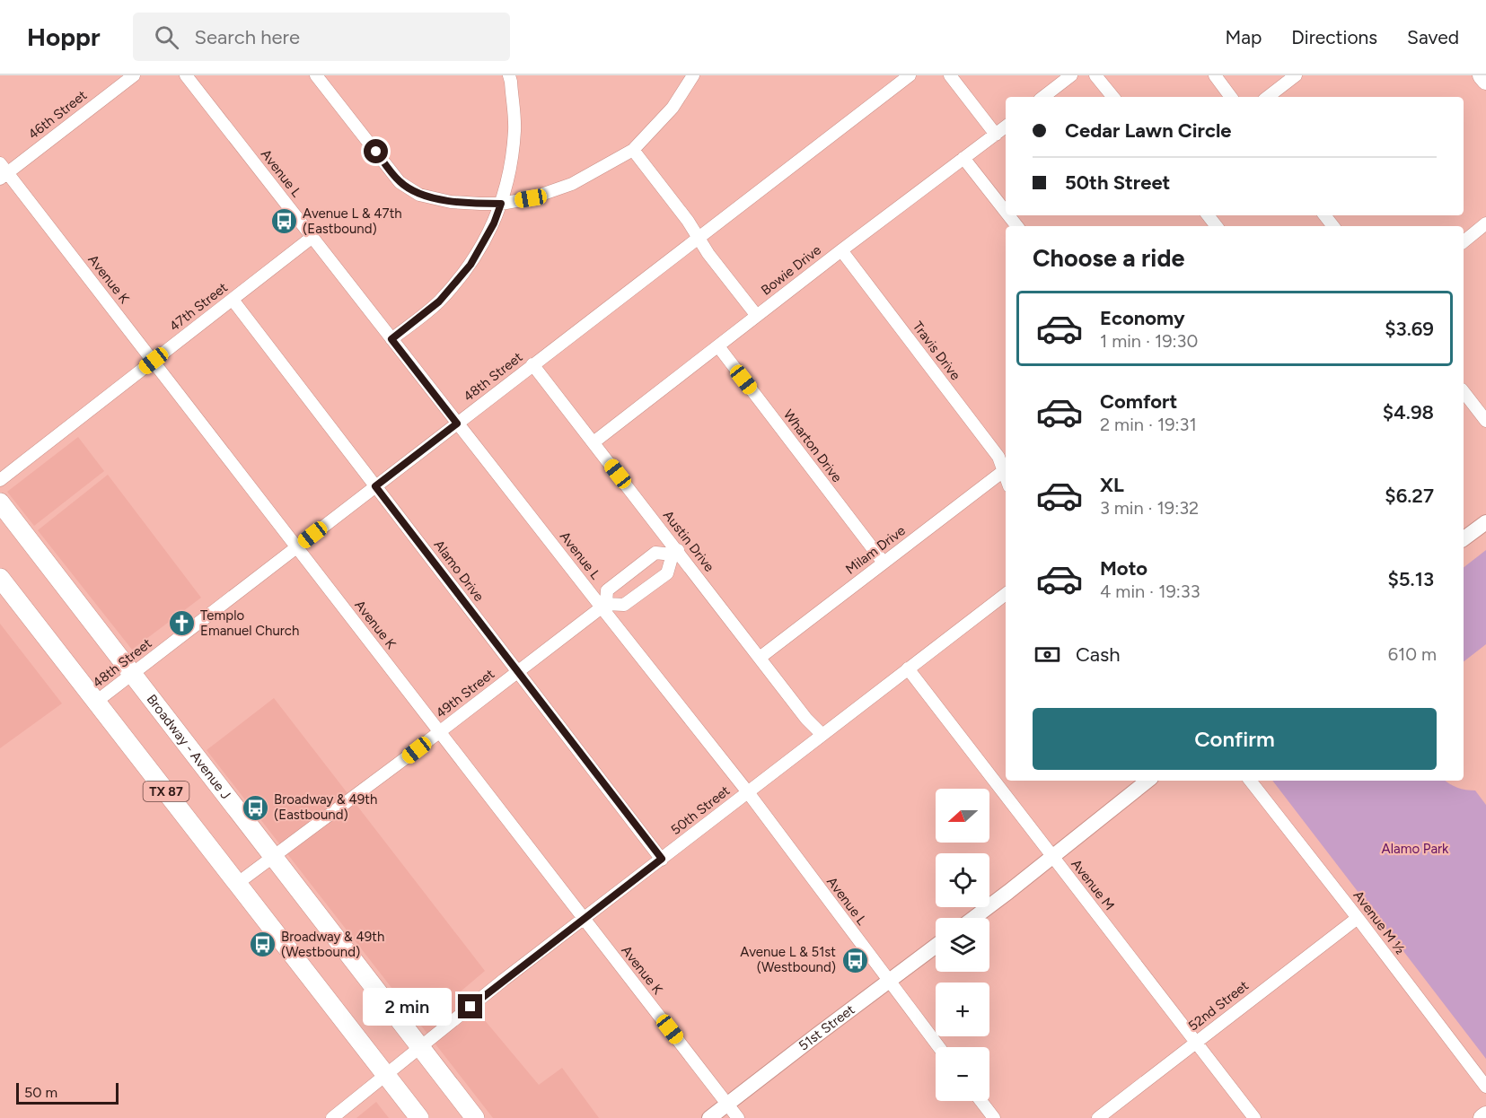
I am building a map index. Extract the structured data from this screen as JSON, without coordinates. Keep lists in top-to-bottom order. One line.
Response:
{"streets":{"main road":["Broadway - Avenue J","TX 87"],"street":["46th Street","Avenue L","Bowie Drive","Avenue K","47th Street","Travis Drive","48th Street","Wharton Drive","Austin Drive","Milam Drive","Alamo Drive","49th Street","50th Street","Avenue M","Avenue M ½","52nd Street","51st Street"]},"crossings":[["46th Street","Avenue K"],["Avenue L","47th Street"],["Avenue L","48th Street"],["Avenue L","49th Street"],["Avenue L","50th Street"],["Avenue L","51st Street"],["Bowie Drive","Travis Drive"],["Bowie Drive","Wharton Drive"],["Bowie Drive","Austin Drive"],["Avenue K","47th Street"],["Avenue K","48th Street"],["Avenue K","49th Street"],["Avenue K","50th Street"],["Avenue K","51st Street"],["47th Street","Alamo Drive"],["Travis Drive","Milam Drive"],["48th Street","Austin Drive"],["48th Street","Alamo Drive"],["48th Street","Broadway - Avenue J"],["48th Street","TX 87"],["Wharton Drive","Milam Drive"],["Austin Drive","Milam Drive"],["Austin Drive","49th Street"],["Austin Drive","50th Street"],["Alamo Drive","49th Street"],["Alamo Drive","50th Street"],["49th Street","Broadway - Avenue J"],["49th Street","TX 87"],["Broadway - Avenue J","50th Street"],["TX 87","50th Street"],["50th Street","Avenue M"],["Avenue M","52nd Street"],["Avenue M ½","52nd Street"]],"parks":["Alamo Park"],"places":{"bus stop":["Avenue L & 47th (Eastbound)","Broadway & 49th (Eastbound)","Broadway & 49th (Westbound)","Avenue L & 51st (Westbound)"],"church":["Templo Emanuel Church"]},"scale_bar":"50 m","north":"left","page":{"header":"Hoppr","search":"Search here","nav":["Map","Directions","Saved"],"banner":["Cedar Lawn Circle","50th Street"],"heading":"Choose a ride","list":[{"name":"Economy","note":"1 min · 19:30","value":"$3.69"},{"name":"Comfort","note":"2 min · 19:31","value":"$4.98"},{"name":"XL","note":"3 min · 19:32","value":"$6.27"},{"name":"Moto","note":"4 min · 19:33","value":"$5.13"}],"pay":["Cash","610 m"],"buttons":"Confirm","map_buttons":["+","−"],"bubble":"2 min","scale":"50 m"}}
